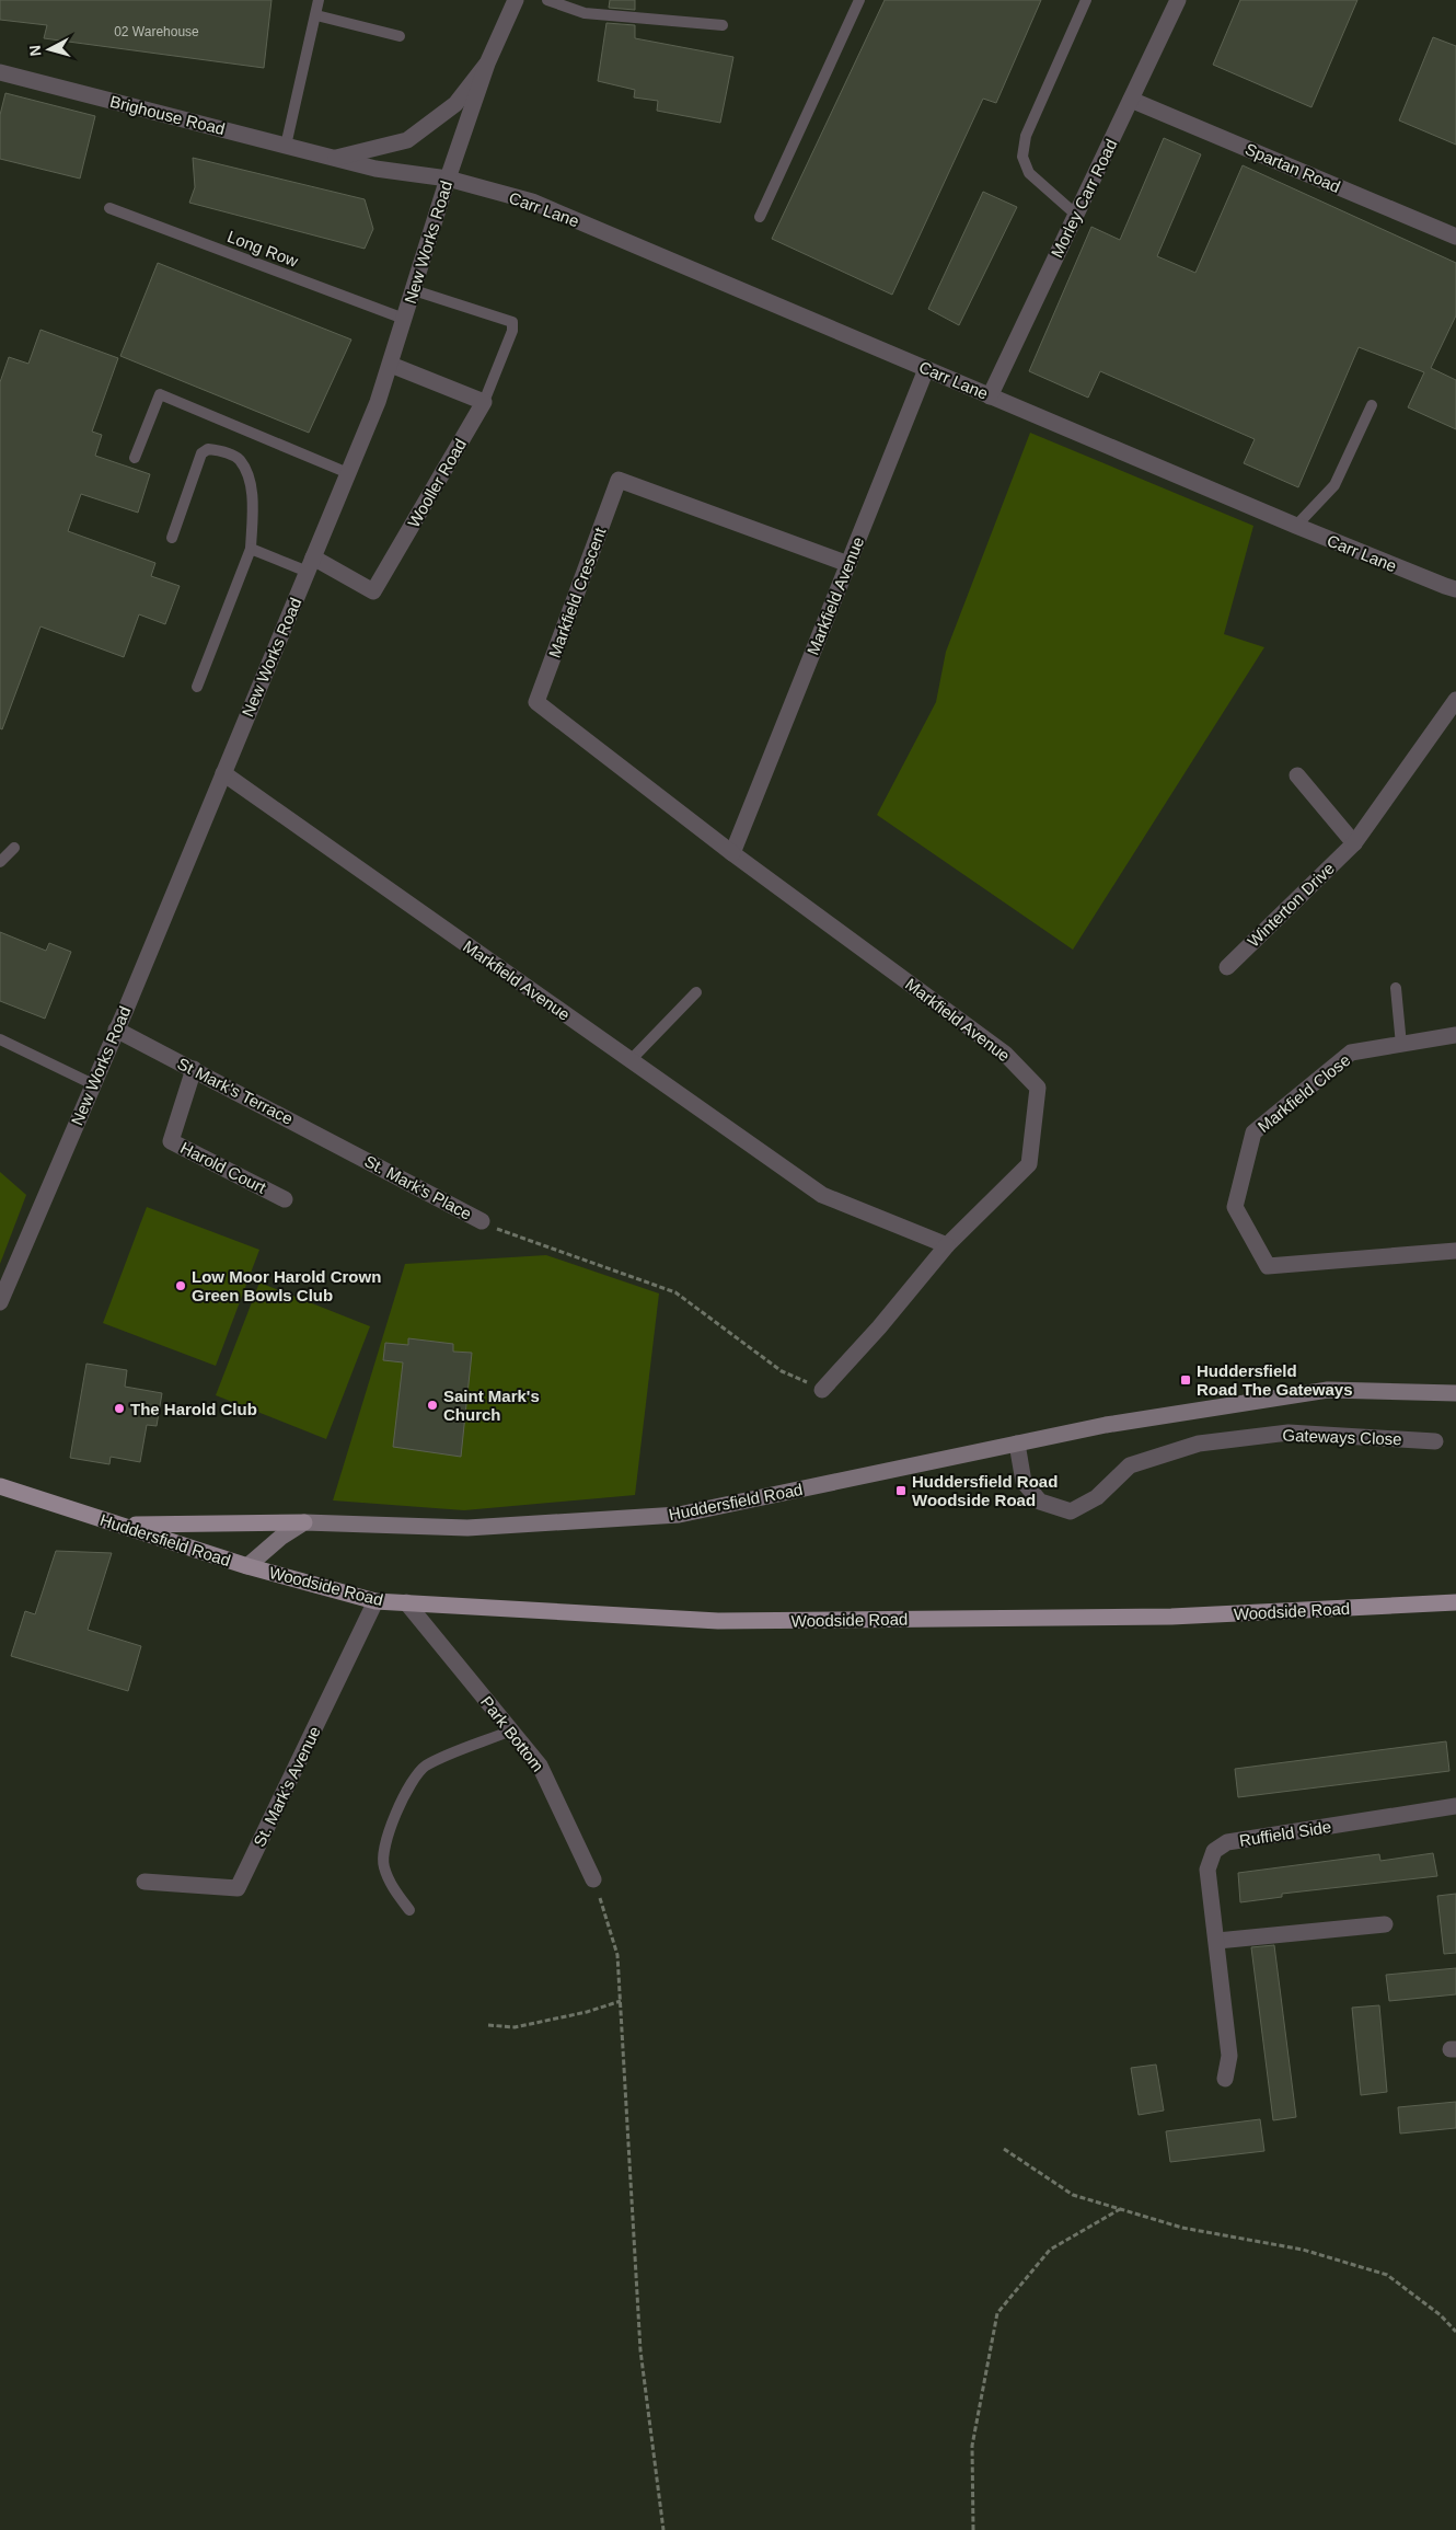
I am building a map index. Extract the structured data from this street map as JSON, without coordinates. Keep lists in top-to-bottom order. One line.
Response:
{"streets":{"main road":["Huddersfield Road","Woodside Road"],"street":["Brighouse Road","Spartan Road","Morley Carr Road","Carr Lane","New Works Road","Wooller Road","Markfield Crescent","Markfield Avenue","Winterton Drive","St Mark's Terrace","Markfield Close","Harold Court","St. Mark's Place","Gateways Close","Park Bottom","St. Mark's Avenue","Ruffield Side"],"lane":["Long Row"]},"crossings":[["Brighouse Road","Carr Lane"],["Brighouse Road","New Works Road"],["Spartan Road","Morley Carr Road"],["Morley Carr Road","Carr Lane"],["Carr Lane","New Works Road"],["Carr Lane","Markfield Avenue"],["New Works Road","Long Row"],["New Works Road","Wooller Road"],["New Works Road","Markfield Avenue"],["New Works Road","St Mark's Terrace"],["Markfield Crescent","Markfield Avenue"],["St Mark's Terrace","Harold Court"],["St Mark's Terrace","St. Mark's Place"],["Gateways Close","Huddersfield Road"],["Huddersfield Road","Woodside Road"],["Woodside Road","Park Bottom"],["Woodside Road","St. Mark's Avenue"]],"places":{"other":["Low Moor Harold Crown Green Bowls Club","Saint Mark's Church","The Harold Club"],"transit":["Huddersfield Road The Gateways","Huddersfield Road Woodside Road"]},"house_numbers":["02 Warehouse"],"north":"left"}
